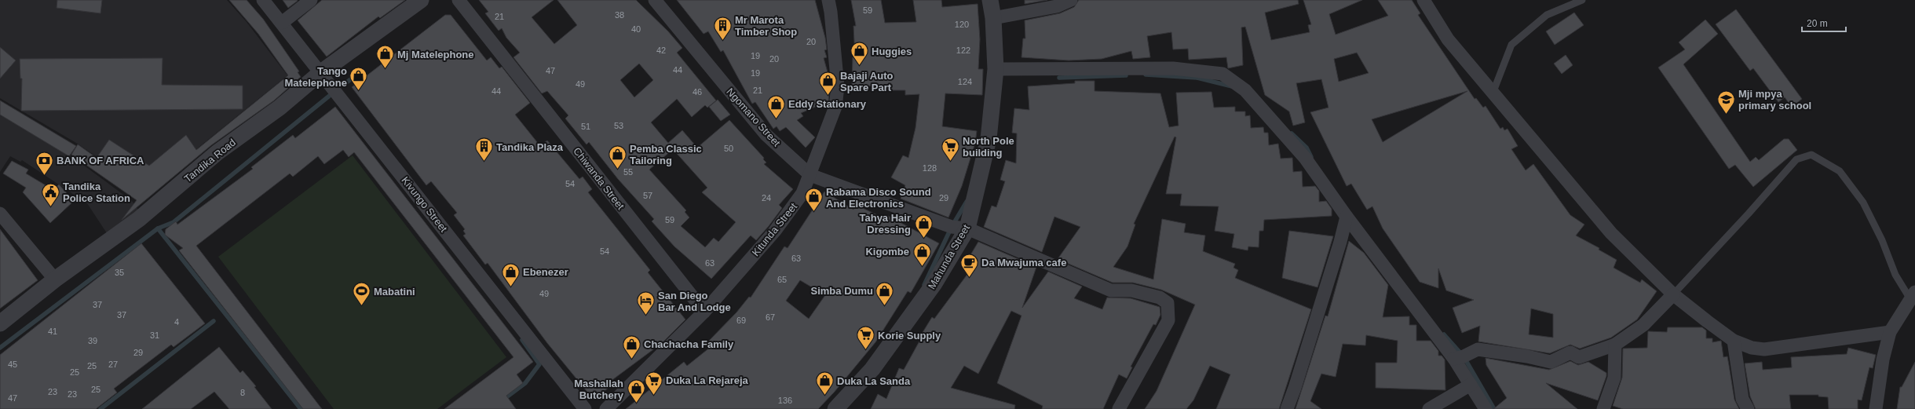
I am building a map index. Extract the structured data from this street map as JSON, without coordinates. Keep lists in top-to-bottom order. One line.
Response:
{"streets":{"street":["Ngomano Street","Tandika Road","Chiwanda Street","Kivungo Street","Kitunda Street","Mahunda Street"]},"crossings":[["Ngomano Street","Kitunda Street"],["Ngomano Street","Mahunda Street"],["Tandika Road","Kivungo Street"],["Chiwanda Street","Kitunda Street"]],"places":{"building":["Mr Marota Timber Shop","Tandika Plaza"],"shop":["Huggies","Mj Matelephone","Tango Matelephone","Bajaji Auto Spare Part","Eddy Stationary","Pemba Classic Tailoring","Rabama Disco Sound And Electronics","Tahya Hair Dressing","Kigombe","Ebenezer","Simba Dumu","Chachacha Family","Duka La Sanda","Mashallah Butchery"],"school or university":["Mji mpya primary school"],"supermarket":["North Pole building","Korie Supply","Duka La Rejareja"],"bank":["BANK OF AFRICA"],"public building":["Tandika Police Station"],"cafe":["Da Mwajuma cafe"],"sports":["Mabatini"],"hotel":["San Diego Bar And Lodge"]},"house_numbers":["59","38","21","120","40","20","42","122","19","20","44","47","19","124","49","21","44","46","53","51","50","128","55","54","57","24","29","59","54","63","63","35","65","49","37","37","67","69","4","41","31","39","29","45","27","25","25","25","23","8","23","47","136"],"scale_bar":"20 m"}
